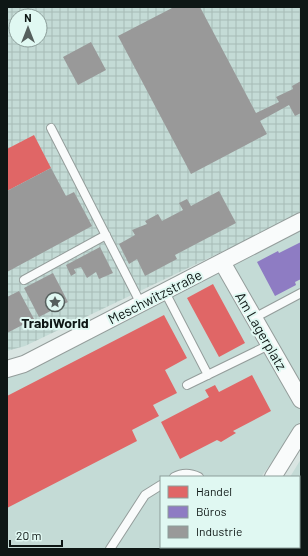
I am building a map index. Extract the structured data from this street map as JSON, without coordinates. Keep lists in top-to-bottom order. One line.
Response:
{"streets":{"street":["Meschwitzstraße","Am Lagerplatz"]},"crossings":[["Meschwitzstraße","Am Lagerplatz"]],"places":{"place":["TrabiWorld"]},"legend":["Handel","Büros","Industrie"],"scale_bar":"20 m","north":"top"}
